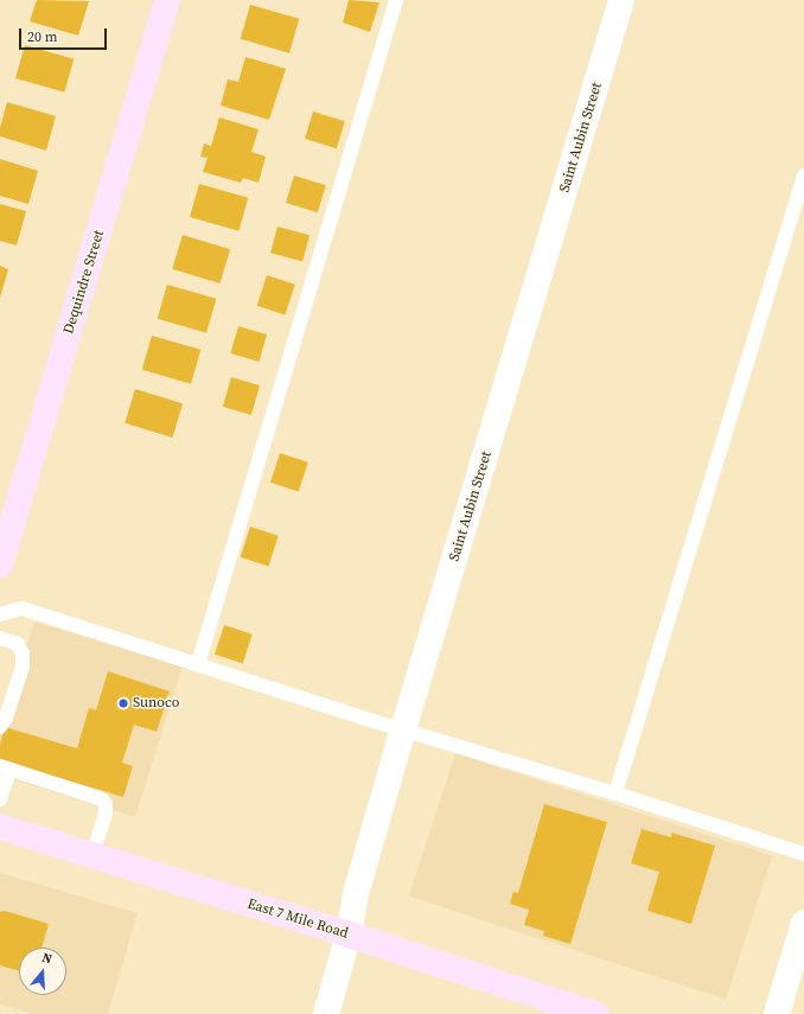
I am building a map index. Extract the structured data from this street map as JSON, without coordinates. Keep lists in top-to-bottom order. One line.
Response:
{"streets":{"street":["Saint Aubin Street","Dequindre Street","East 7 Mile Road"]},"crossings":[["Saint Aubin Street","East 7 Mile Road"]],"places":["Sunoco"],"scale_bar":"20 m","north":"top"}
